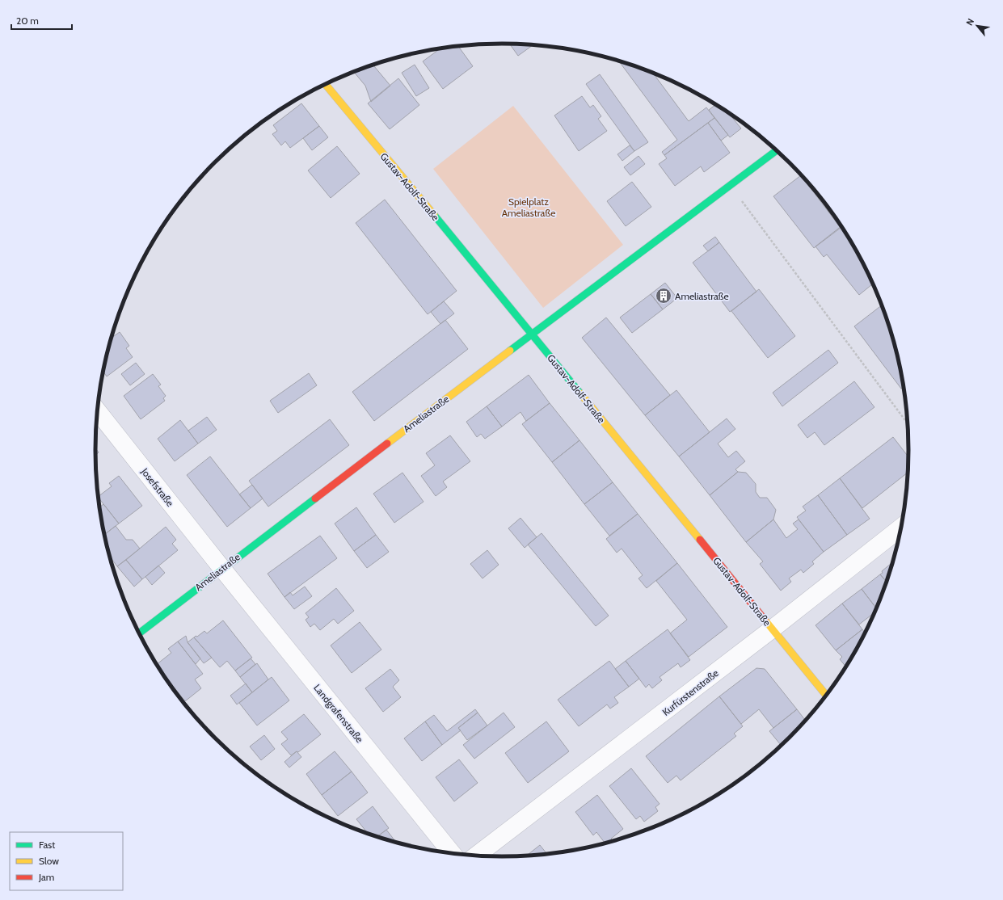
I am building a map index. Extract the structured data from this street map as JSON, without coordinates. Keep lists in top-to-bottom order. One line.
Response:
{"streets":{"street":["Gustav-Adolf-Straße","Ameliastraße","Josefstraße","Kurfürstenstraße","Landgrafenstraße"]},"crossings":[["Gustav-Adolf-Straße","Ameliastraße"],["Gustav-Adolf-Straße","Kurfürstenstraße"],["Ameliastraße","Josefstraße"],["Ameliastraße","Landgrafenstraße"],["Josefstraße","Landgrafenstraße"]],"parks":["Spielplatz Ameliastraße"],"places":{"building":["Ameliastraße"]},"legend":["Fast","Slow","Jam"],"scale_bar":"20 m","north":"top left"}
